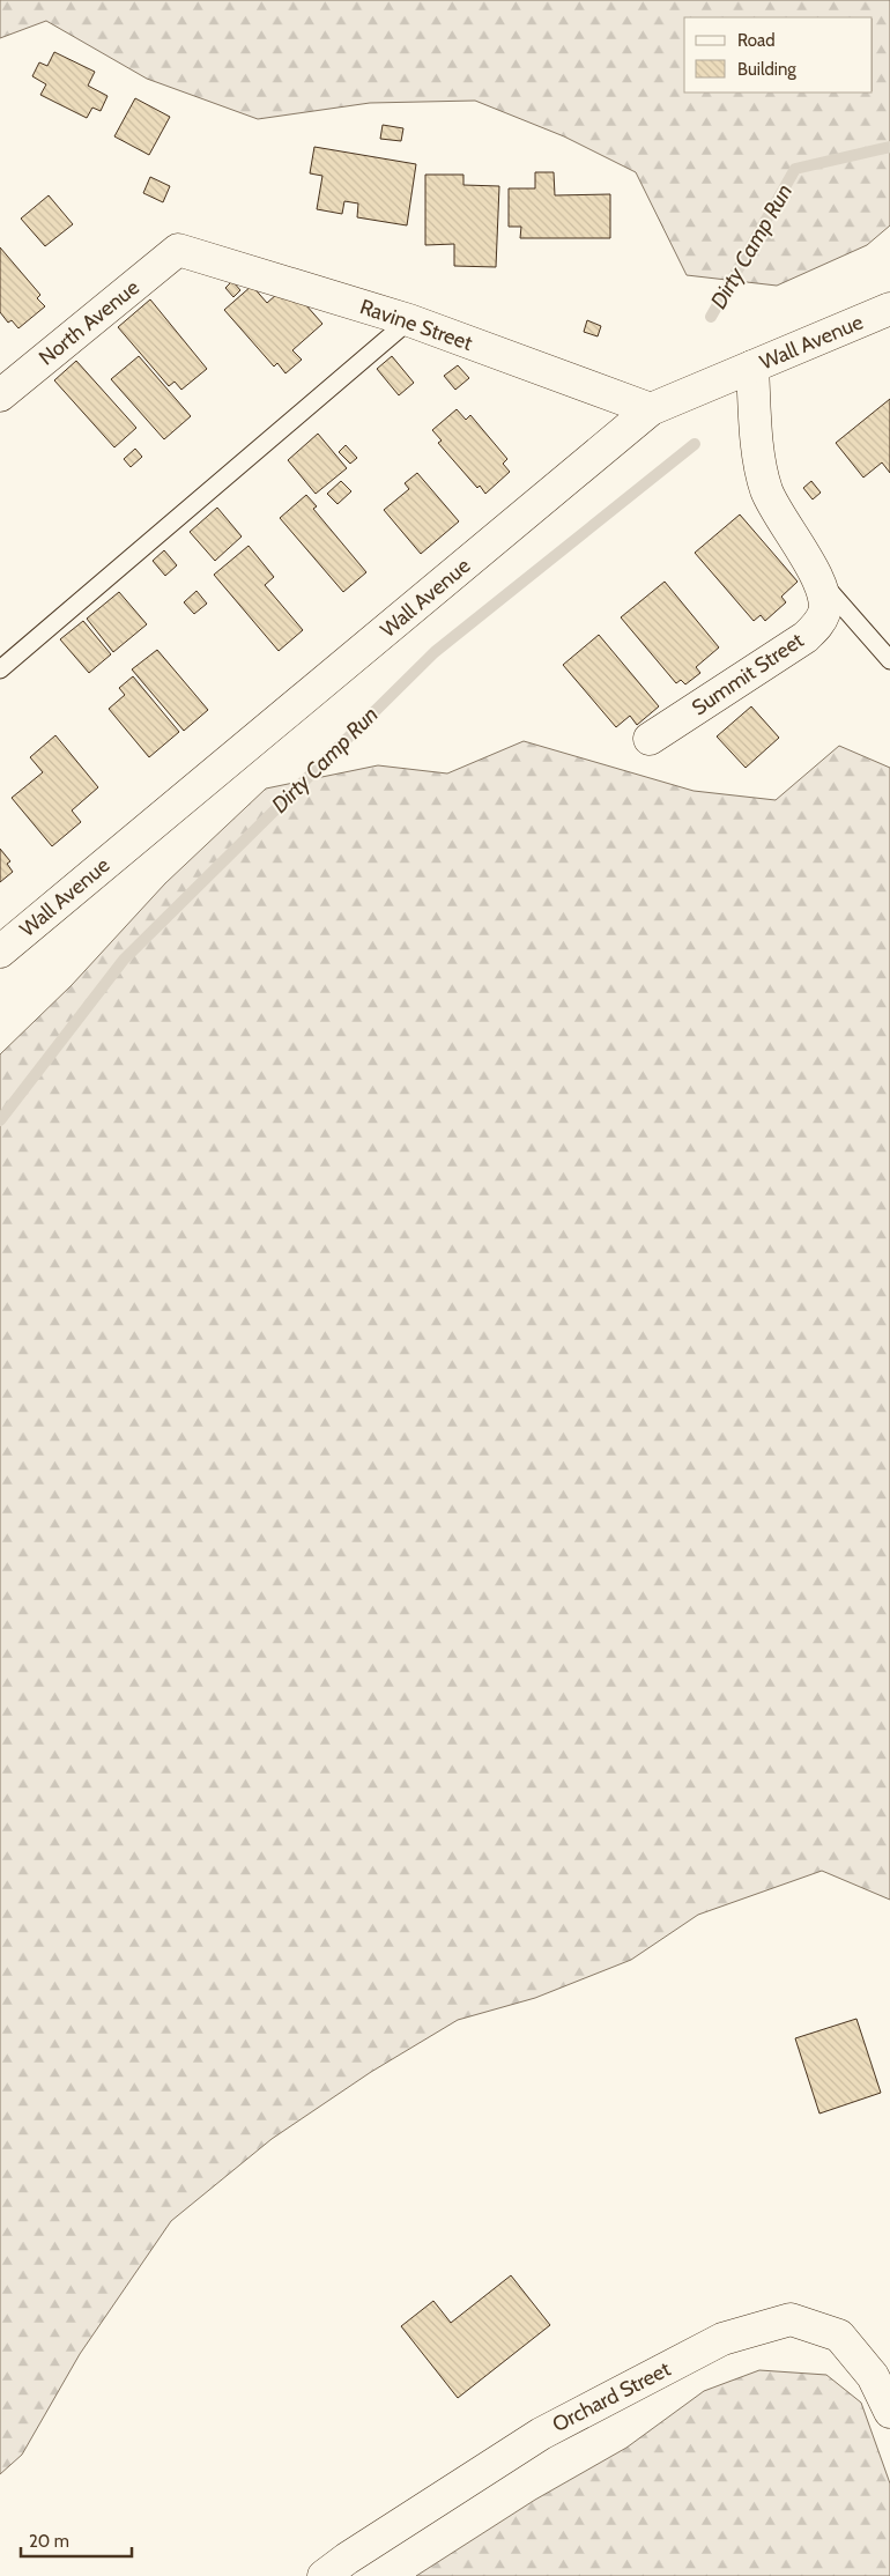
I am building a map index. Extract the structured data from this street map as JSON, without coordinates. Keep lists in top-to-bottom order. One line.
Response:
{"streets":{"street":["North Avenue","Ravine Street","Wall Avenue","Summit Street","Orchard Street"]},"crossings":[["North Avenue","Ravine Street"],["Ravine Street","Wall Avenue"],["Wall Avenue","Summit Street"]],"water":["Dirty Camp Run"],"legend":["Road","Building"],"scale_bar":"20 m"}
